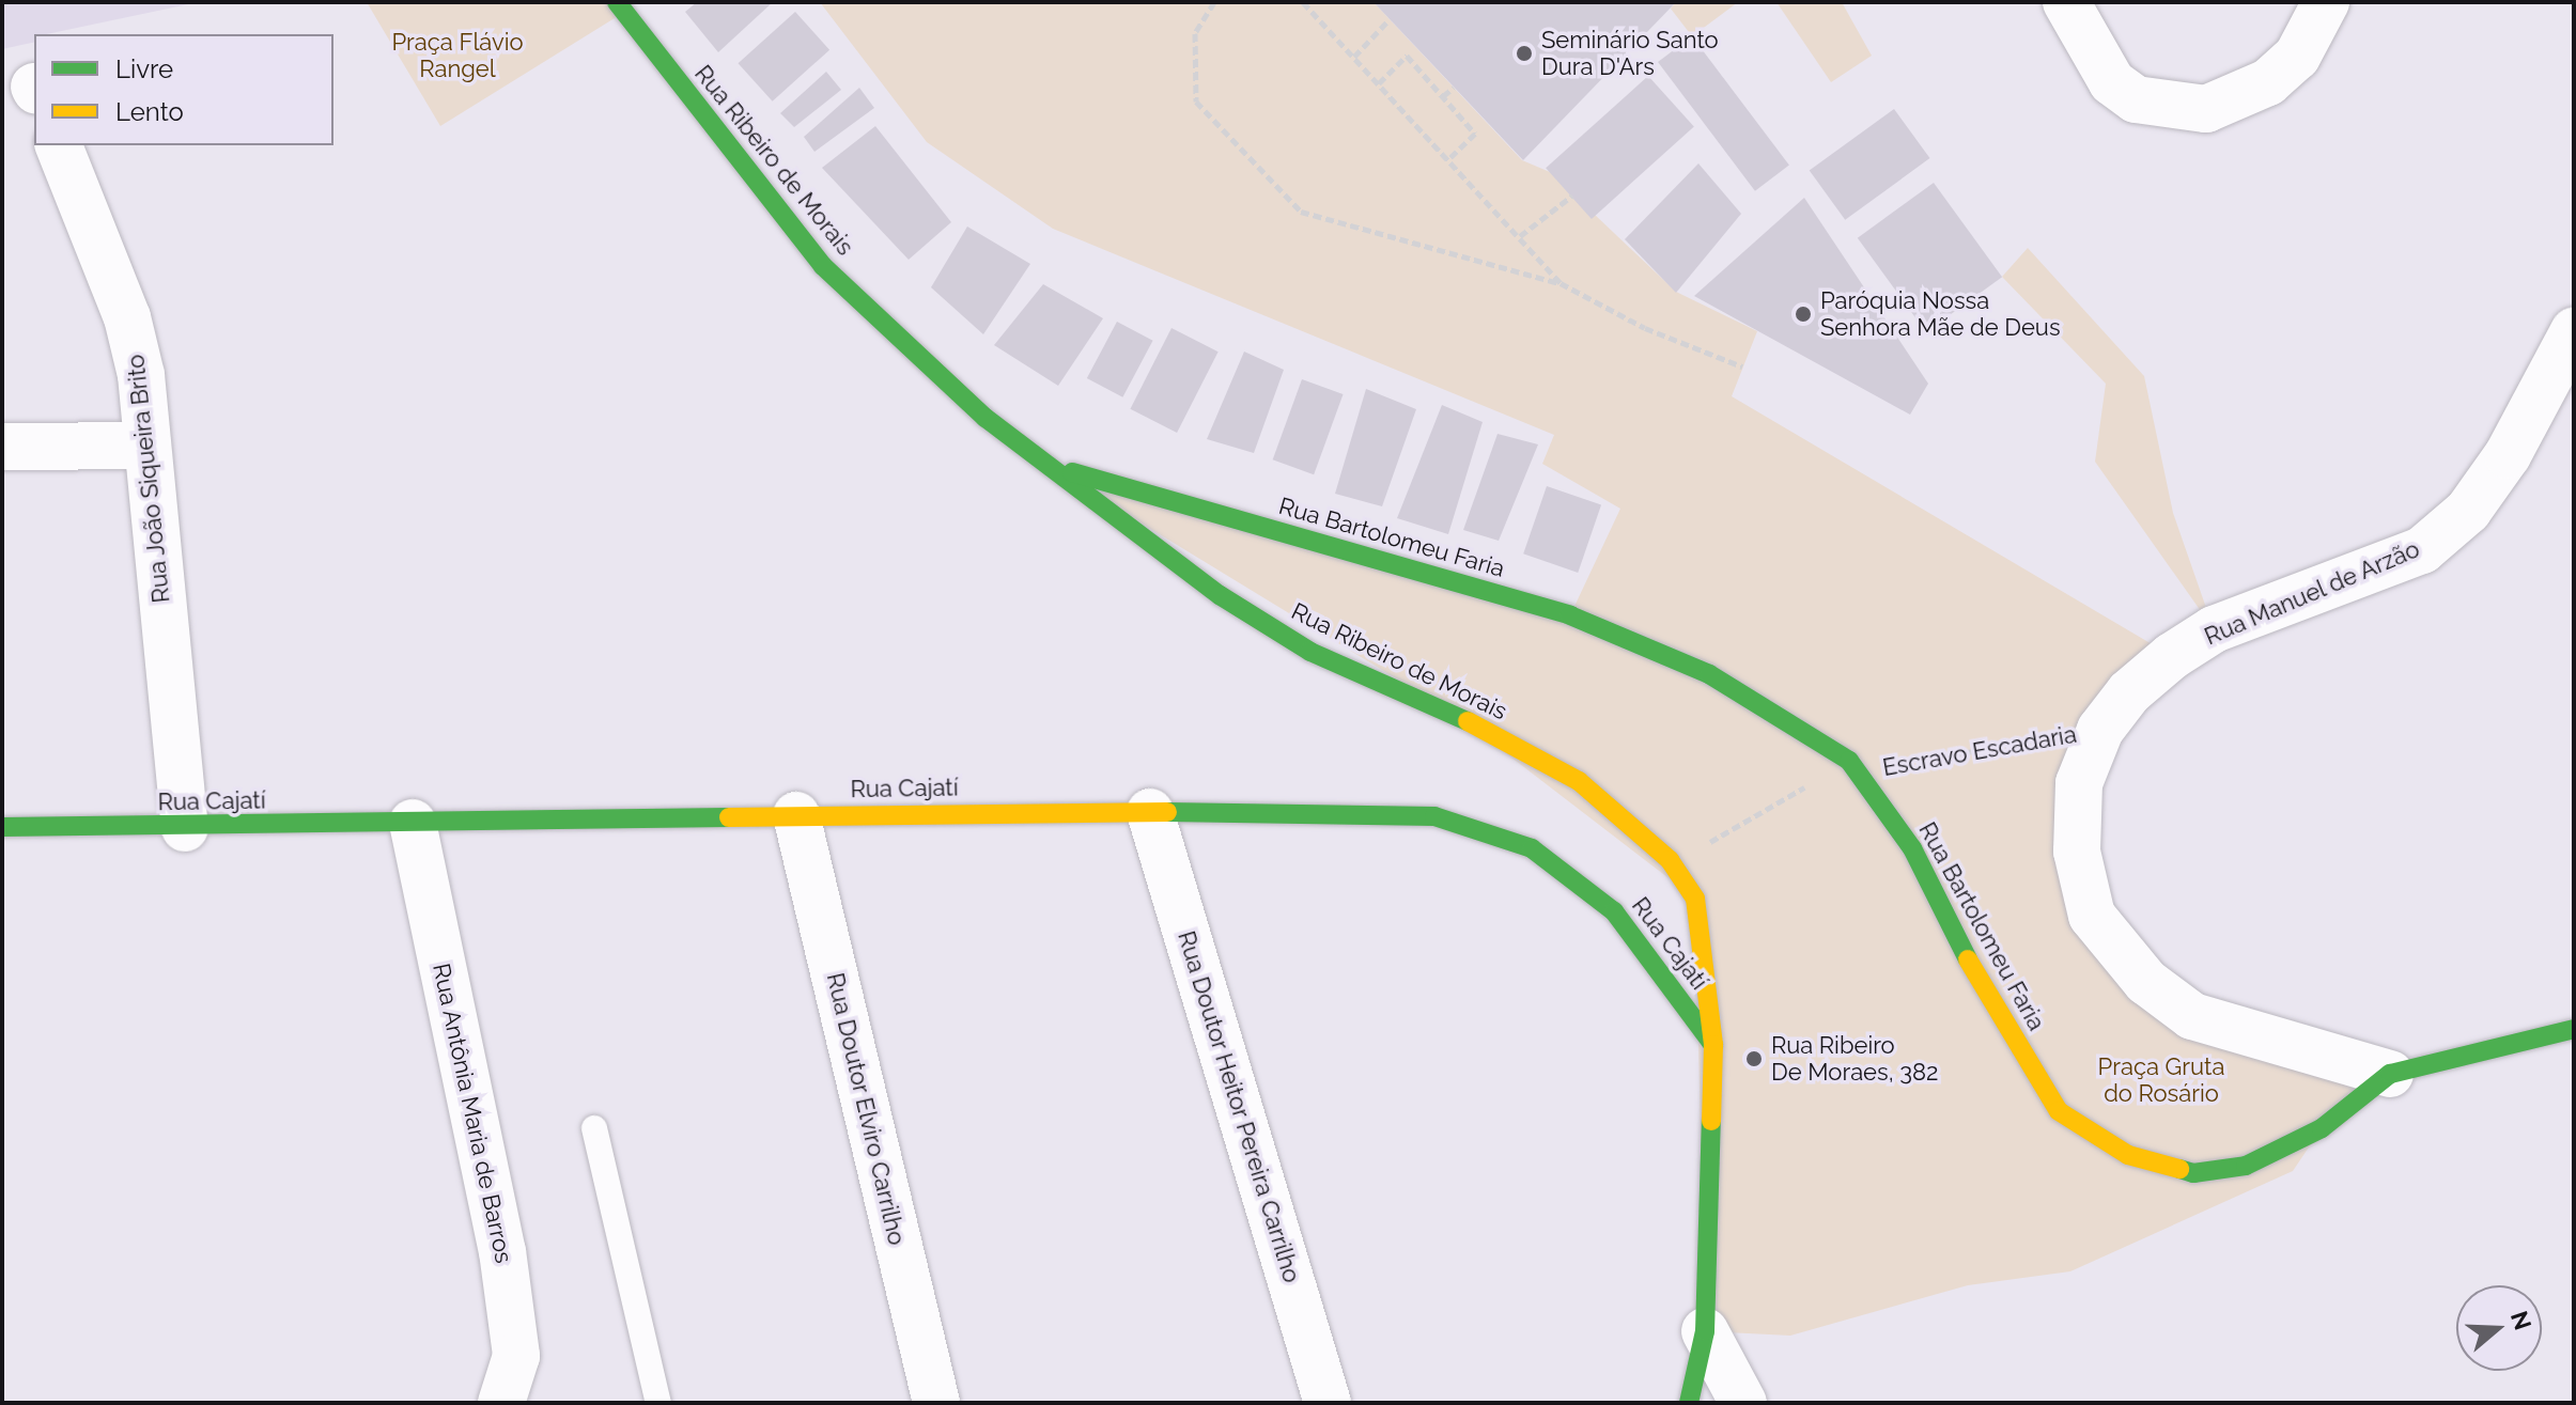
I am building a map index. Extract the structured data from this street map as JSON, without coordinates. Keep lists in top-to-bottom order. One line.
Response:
{"streets":{"street":["Rua Ribeiro de Morais","Rua João Siqueira Brito","Rua Bartolomeu Faria","Rua Manuel de Arzão","Rua Cajatí","Rua Doutor Heitor Pereira Carrilho","Rua Doutor Elviro Carrilho","Rua Antônia Maria de Barros"],"path":["Escravo Escadaria"]},"crossings":[["Rua Ribeiro de Morais","Rua Bartolomeu Faria"],["Rua Ribeiro de Morais","Escravo Escadaria"],["Rua Ribeiro de Morais","Rua Cajatí"],["Rua João Siqueira Brito","Rua Cajatí"],["Rua Bartolomeu Faria","Rua Manuel de Arzão"],["Rua Bartolomeu Faria","Escravo Escadaria"],["Rua Manuel de Arzão","Escravo Escadaria"],["Rua Cajatí","Rua Doutor Heitor Pereira Carrilho"],["Rua Cajatí","Rua Doutor Elviro Carrilho"],["Rua Cajatí","Rua Antônia Maria de Barros"]],"parks":["Praça Flávio Rangel","Praça Gruta do Rosário"],"places":["Seminário Santo Dura D'Ars","Paróquia Nossa Senhora Mãe de Deus","Rua Ribeiro De Moraes, 382"],"legend":["Livre","Lento"],"north":"right"}
